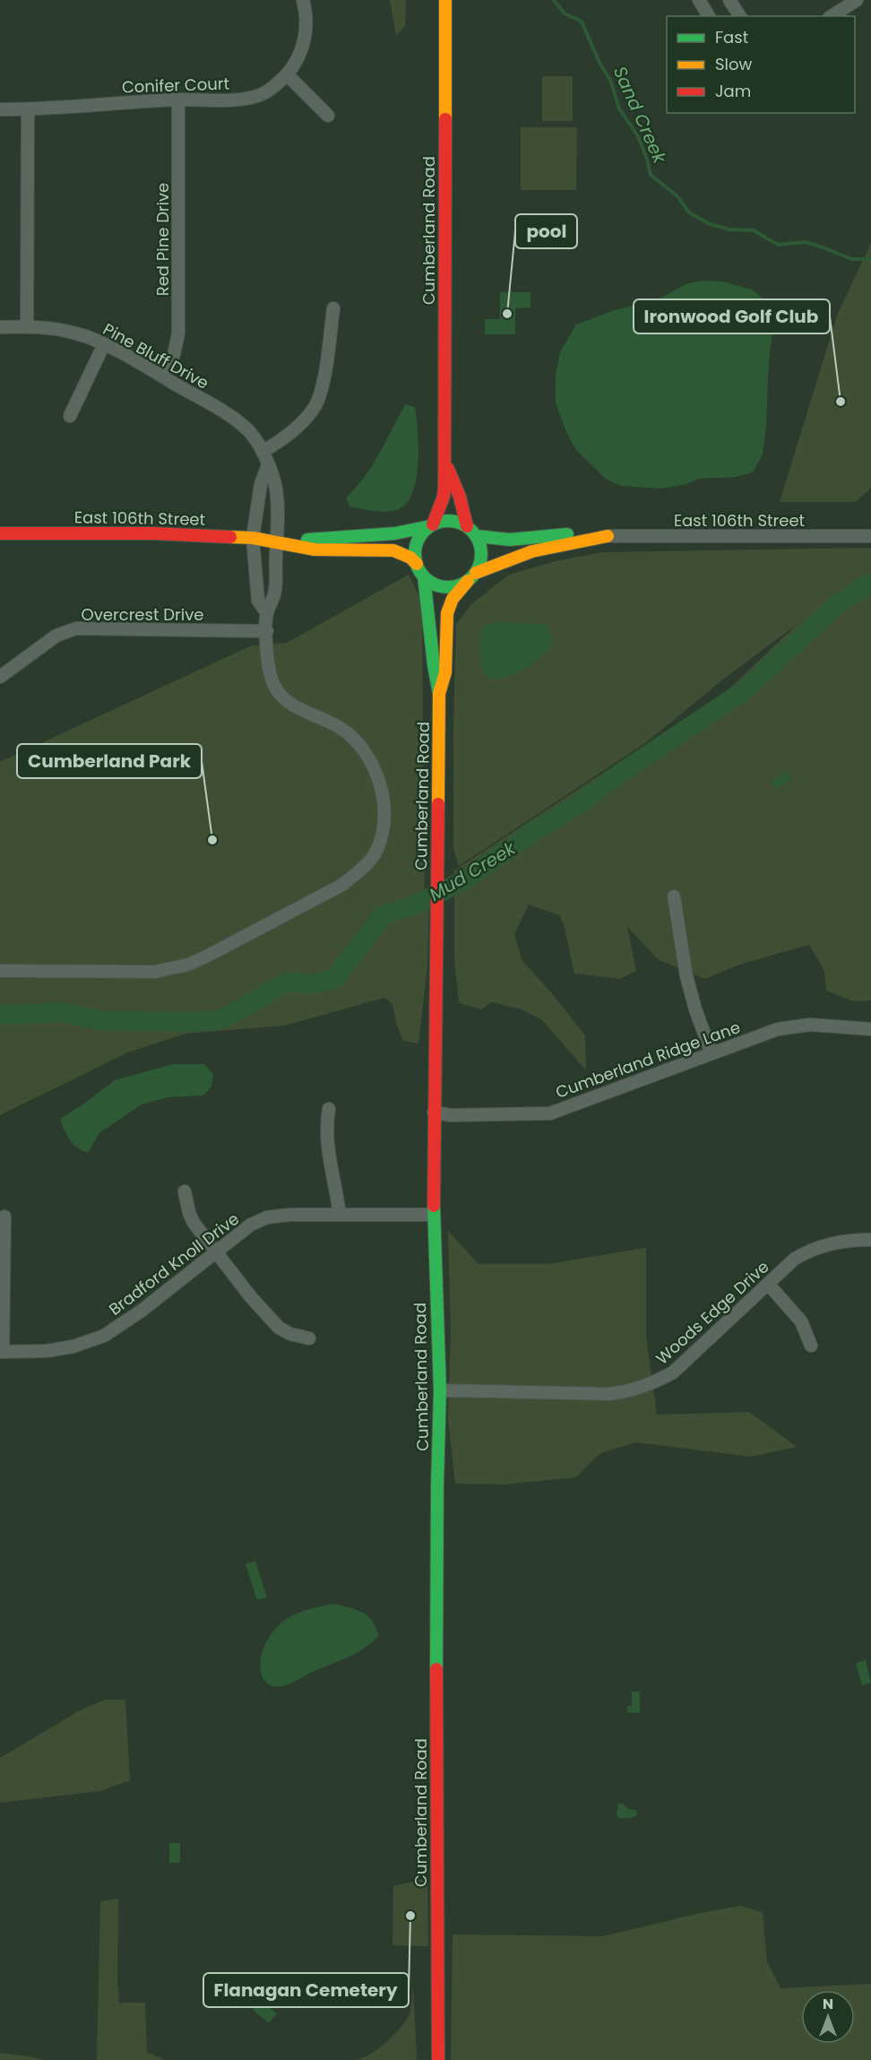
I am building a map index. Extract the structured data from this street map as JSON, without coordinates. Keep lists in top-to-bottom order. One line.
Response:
{"streets":{"main road":["Cumberland Road","East 106th Street"],"street":["Conifer Court","Red Pine Drive","Pine Bluff Drive","Overcrest Drive","Cumberland Ridge Lane","Bradford Knoll Drive","Woods Edge Drive"]},"crossings":[["Conifer Court","Red Pine Drive"],["Cumberland Road","East 106th Street"],["Cumberland Road","Cumberland Ridge Lane"],["Cumberland Road","Bradford Knoll Drive"],["Cumberland Road","Woods Edge Drive"],["Red Pine Drive","Pine Bluff Drive"],["Pine Bluff Drive","East 106th Street"]],"water":["Sand Creek","Mud Creek"],"places":["pool","Ironwood Golf Club","Cumberland Park","Flanagan Cemetery"],"legend":["Fast","Slow","Jam"],"north":"top"}
